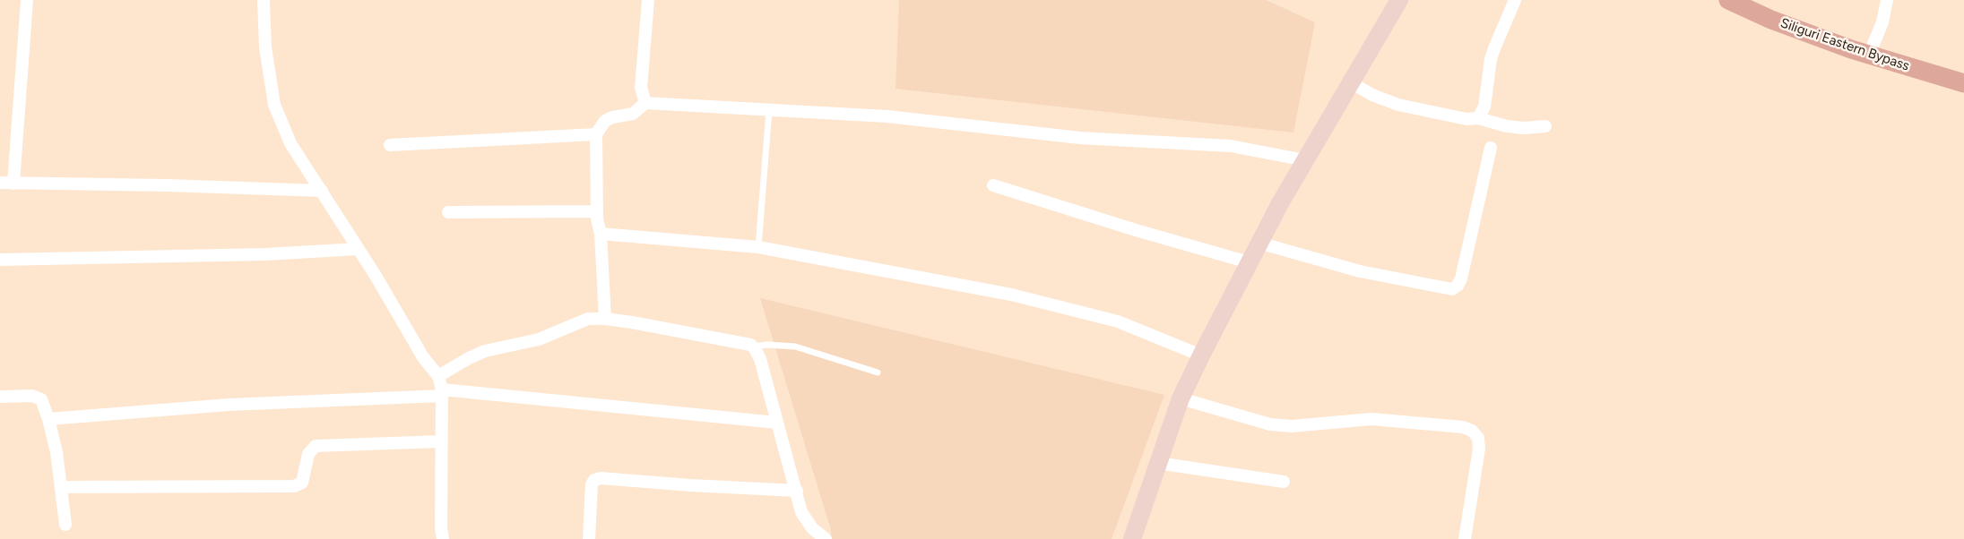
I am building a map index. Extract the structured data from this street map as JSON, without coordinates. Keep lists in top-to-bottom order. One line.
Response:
{"streets":{"main road":["Siliguri Eastern Bypass"]}}
